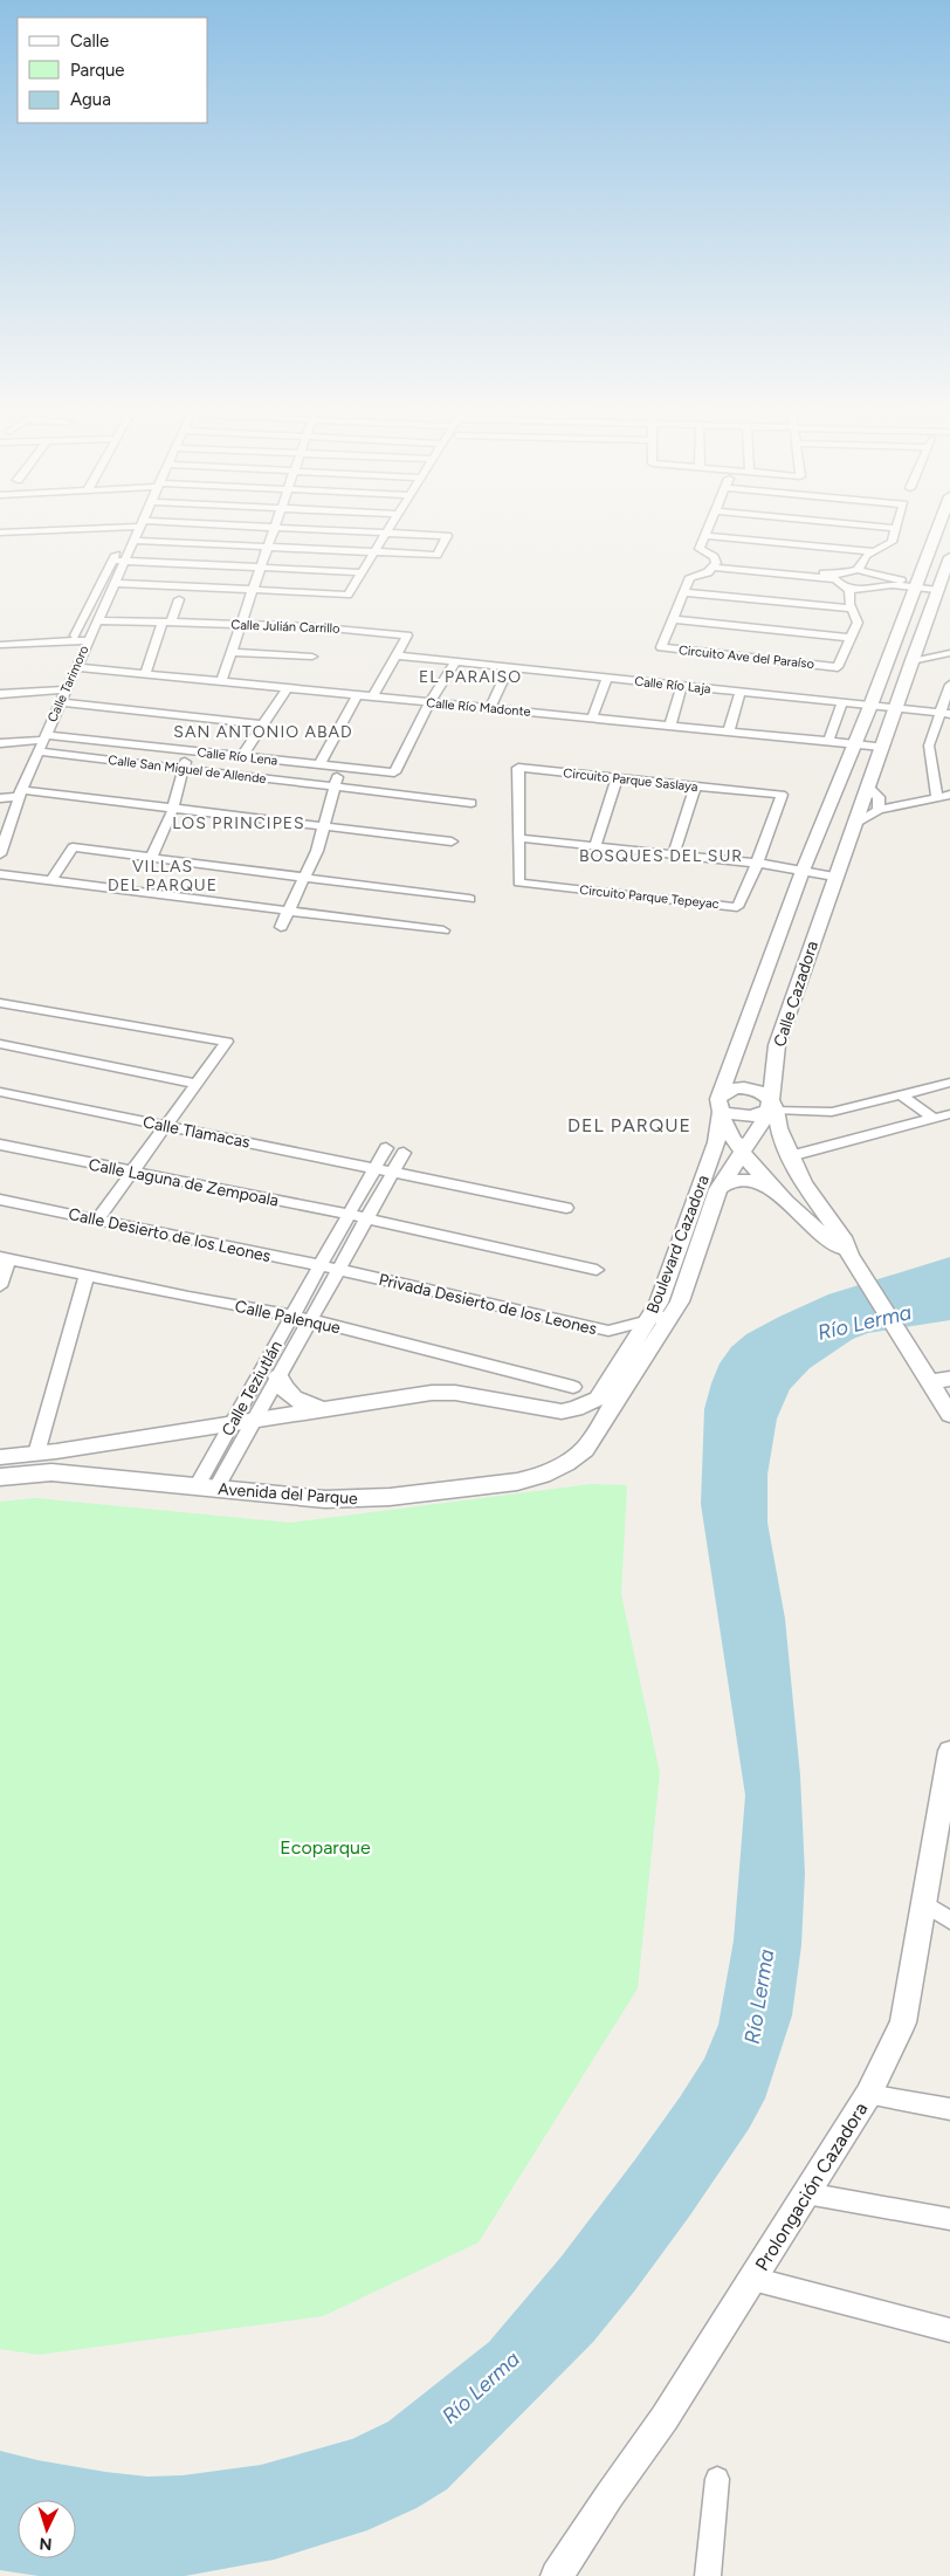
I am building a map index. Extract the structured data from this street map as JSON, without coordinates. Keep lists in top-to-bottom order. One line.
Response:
{"streets":{"street":["Calle Julián Carrillo","Circuito Ave del Paraíso","Calle Tarimoro","Calle Río Laja","Calle Río Madonte","Calle Río Lena","Calle San Miguel de Allende","Circuito Parque Saslaya","Circuito Parque Tepeyac","Calle Cazadora","Calle Tlamacas","Calle Laguna de Zempoala","Calle Desierto de los Leones","Boulevard Cazadora","Privada Desierto de los Leones","Calle Palenque","Calle Teziutlán","Avenida del Parque","Prolongación Cazadora"]},"crossings":[["Calle Julián Carrillo","Calle Río Laja"],["Calle Tarimoro","Calle Río Madonte"],["Calle Tarimoro","Calle Río Lena"],["Calle Tarimoro","Calle San Miguel de Allende"],["Calle Río Laja","Calle Cazadora"],["Calle Río Madonte","Calle Río Lena"],["Calle Río Madonte","Calle Cazadora"],["Circuito Parque Saslaya","Circuito Parque Tepeyac"],["Calle Cazadora","Boulevard Cazadora"],["Calle Tlamacas","Calle Teziutlán"],["Calle Laguna de Zempoala","Calle Teziutlán"],["Calle Desierto de los Leones","Privada Desierto de los Leones"],["Calle Desierto de los Leones","Calle Teziutlán"],["Boulevard Cazadora","Privada Desierto de los Leones"],["Boulevard Cazadora","Avenida del Parque"],["Privada Desierto de los Leones","Calle Teziutlán"],["Calle Palenque","Calle Teziutlán"],["Calle Teziutlán","Avenida del Parque"]],"districts":["EL PARAISO","SAN ANTONIO ABAD","LOS PRINCIPES","BOSQUES DEL SUR","VILLAS DEL PARQUE","DEL PARQUE"],"water":["Río Lerma"],"parks":["Ecoparque"],"legend":["Calle","Parque","Agua"],"north":"bottom"}
